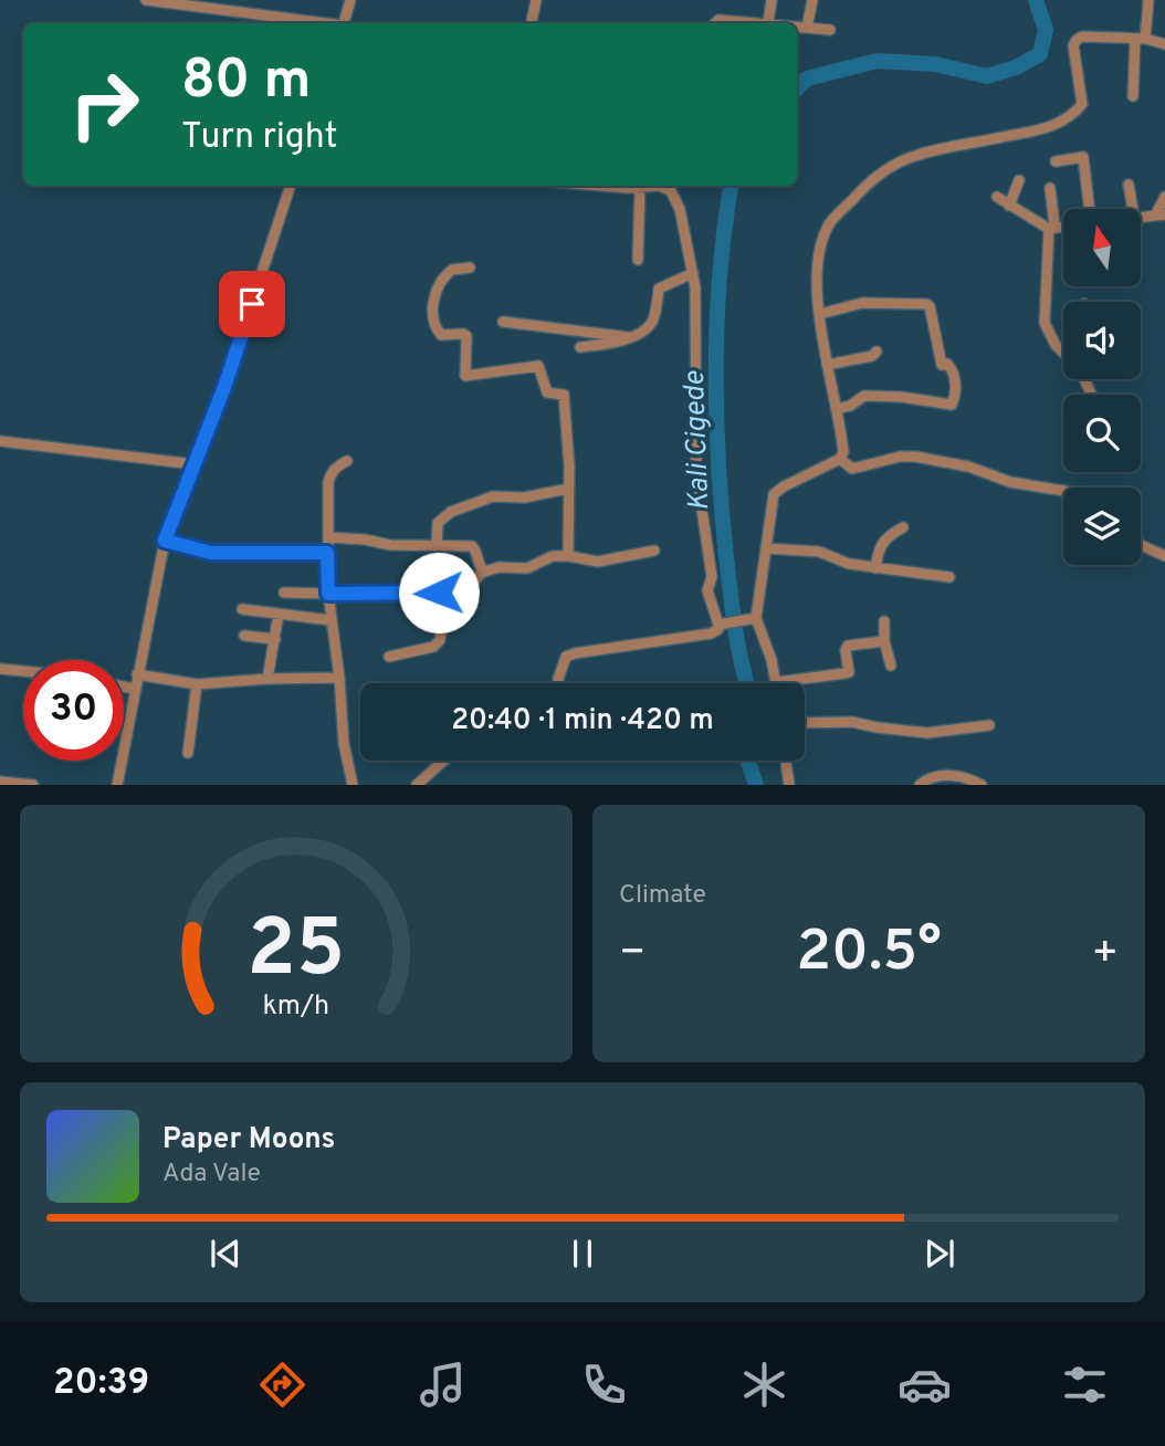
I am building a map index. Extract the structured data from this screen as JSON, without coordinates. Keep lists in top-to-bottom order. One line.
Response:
{"water":["Kali Cigede"],"north":"top","page":{"turn":["80 m","Turn right"],"limit":"30","trip":"20:40 · 1 min · 420 m","tile":"Climate","heat":["−","20.5°","+"],"song":["Paper Moons","Ada Vale"],"tabs":"20:39","gauge":["25","km/h"]}}
